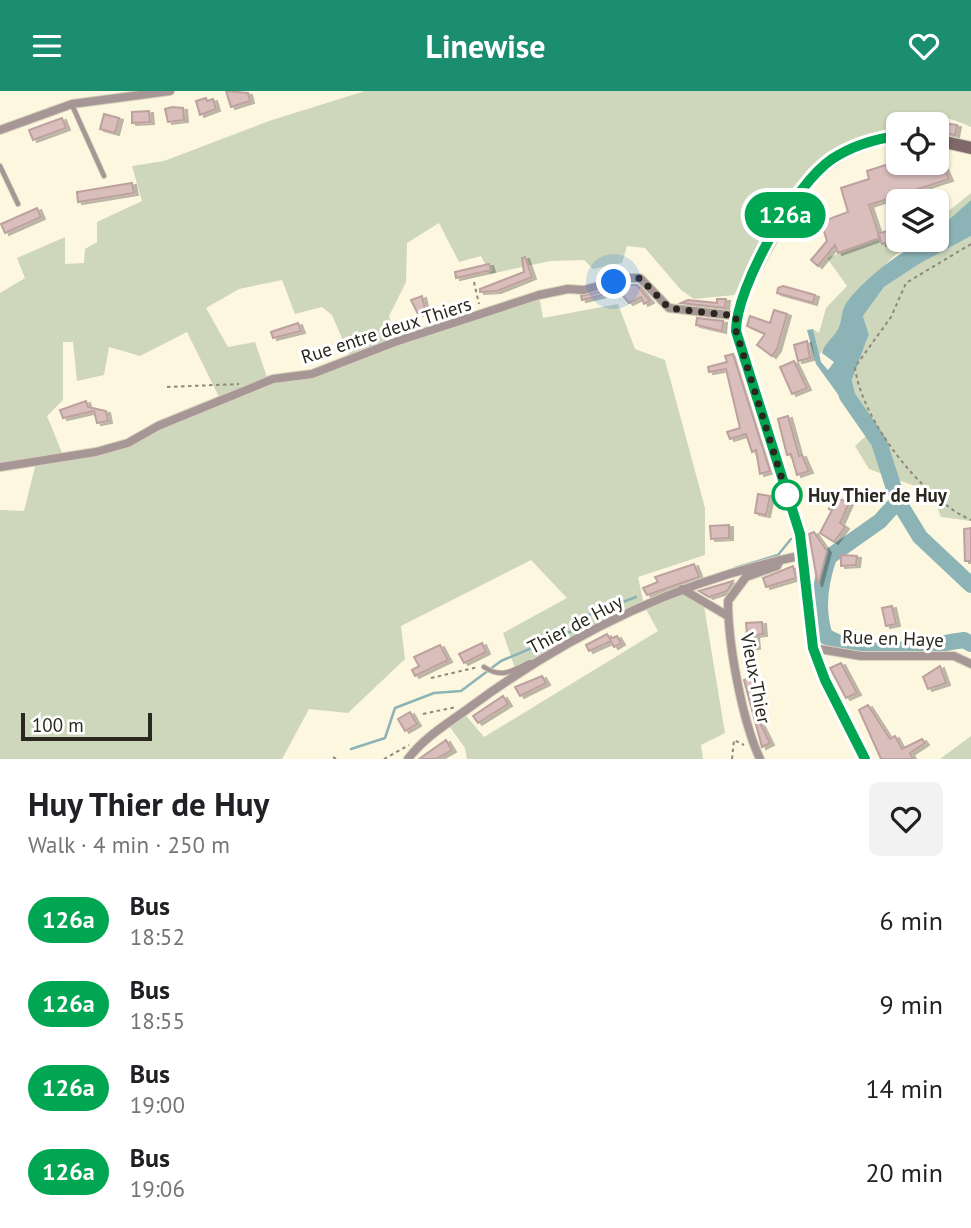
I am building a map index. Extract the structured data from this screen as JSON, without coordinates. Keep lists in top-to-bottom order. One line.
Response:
{"streets":{"street":["Rue entre deux Thiers","Thier de Huy","Rue en Haye","Vieux-Thier"]},"crossings":[["Thier de Huy","Vieux-Thier"]],"places":["Huy Thier de Huy"],"lines":["bus line 126a"],"scale_bar":"100 m","page":{"header":"Linewise","on_map":"126a","scale":"100 m","heading":["Huy Thier de Huy","Walk · 4 min · 250 m"],"list":[{"mark":"126a","name":"Bus","note":"18:52","value":"6 min"},{"mark":"126a","name":"Bus","note":"18:55","value":"9 min"},{"mark":"126a","name":"Bus","note":"19:00","value":"14 min"},{"mark":"126a","name":"Bus","note":"19:06","value":"20 min"}]}}
